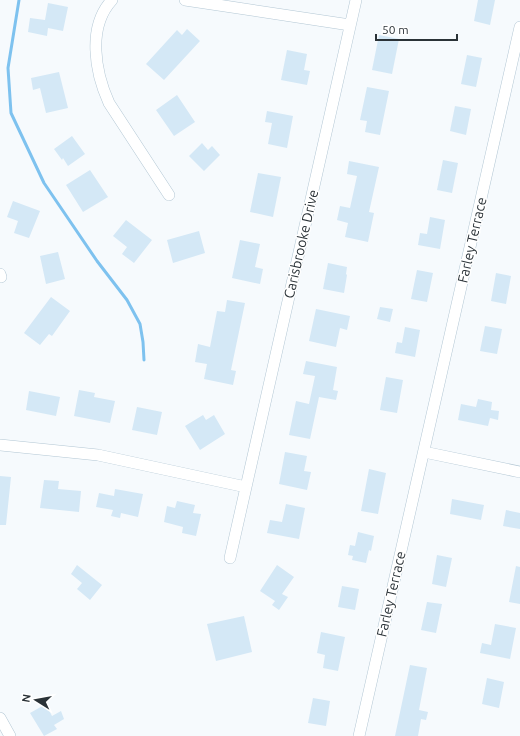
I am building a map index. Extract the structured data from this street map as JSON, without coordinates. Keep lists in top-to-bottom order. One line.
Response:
{"streets":{"street":["Farley Terrace","Carisbrooke Drive"]},"scale_bar":"50 m","north":"left"}
